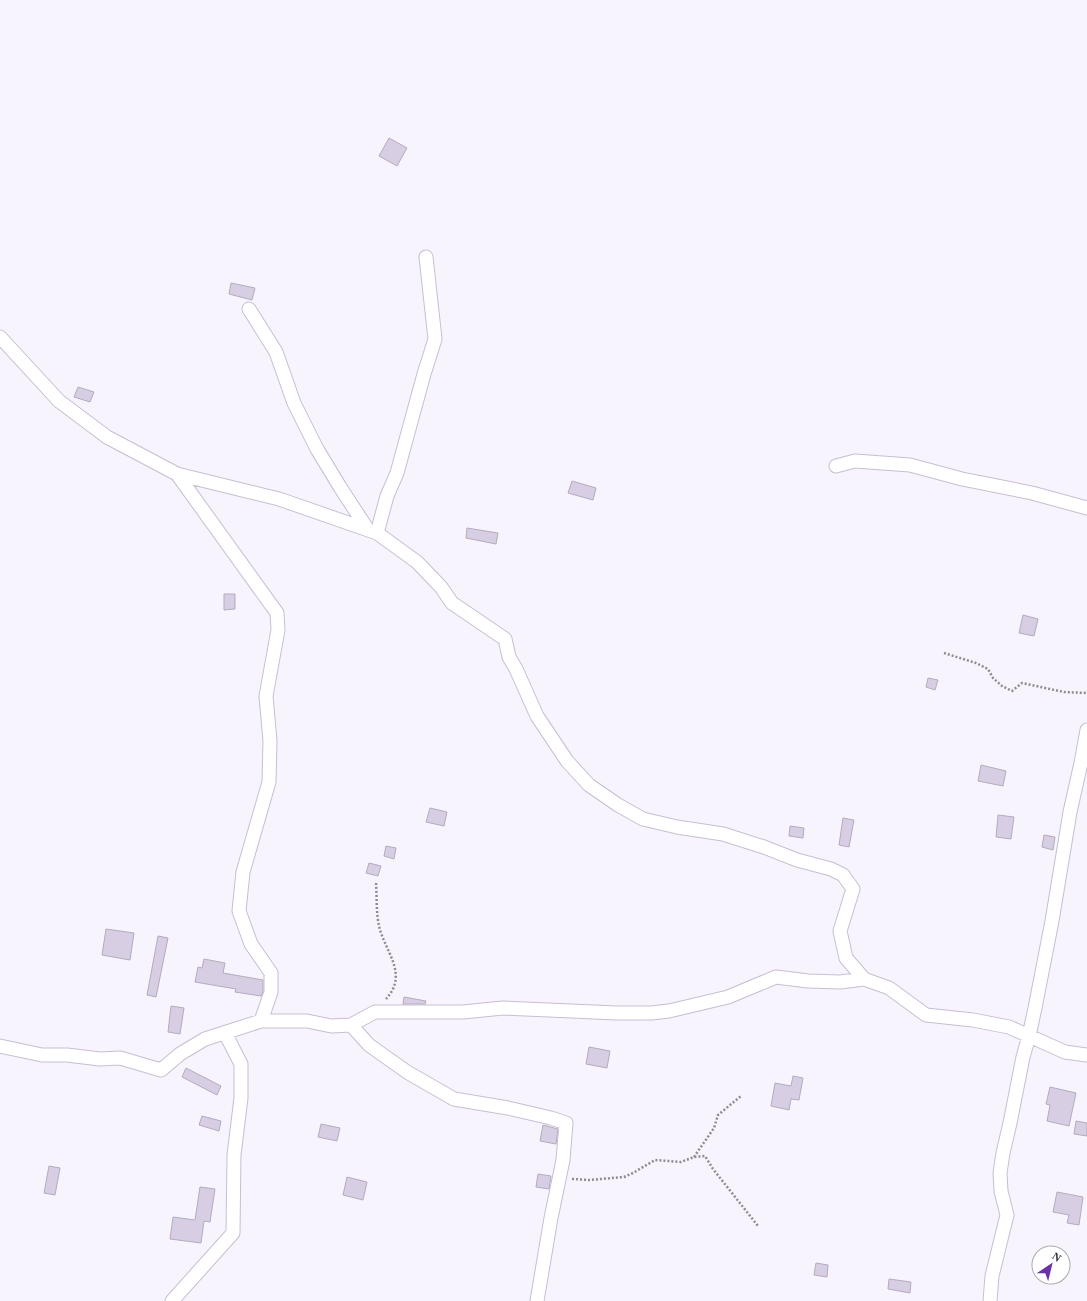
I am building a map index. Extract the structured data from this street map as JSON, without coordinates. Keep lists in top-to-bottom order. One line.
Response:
{"north":"top right"}
